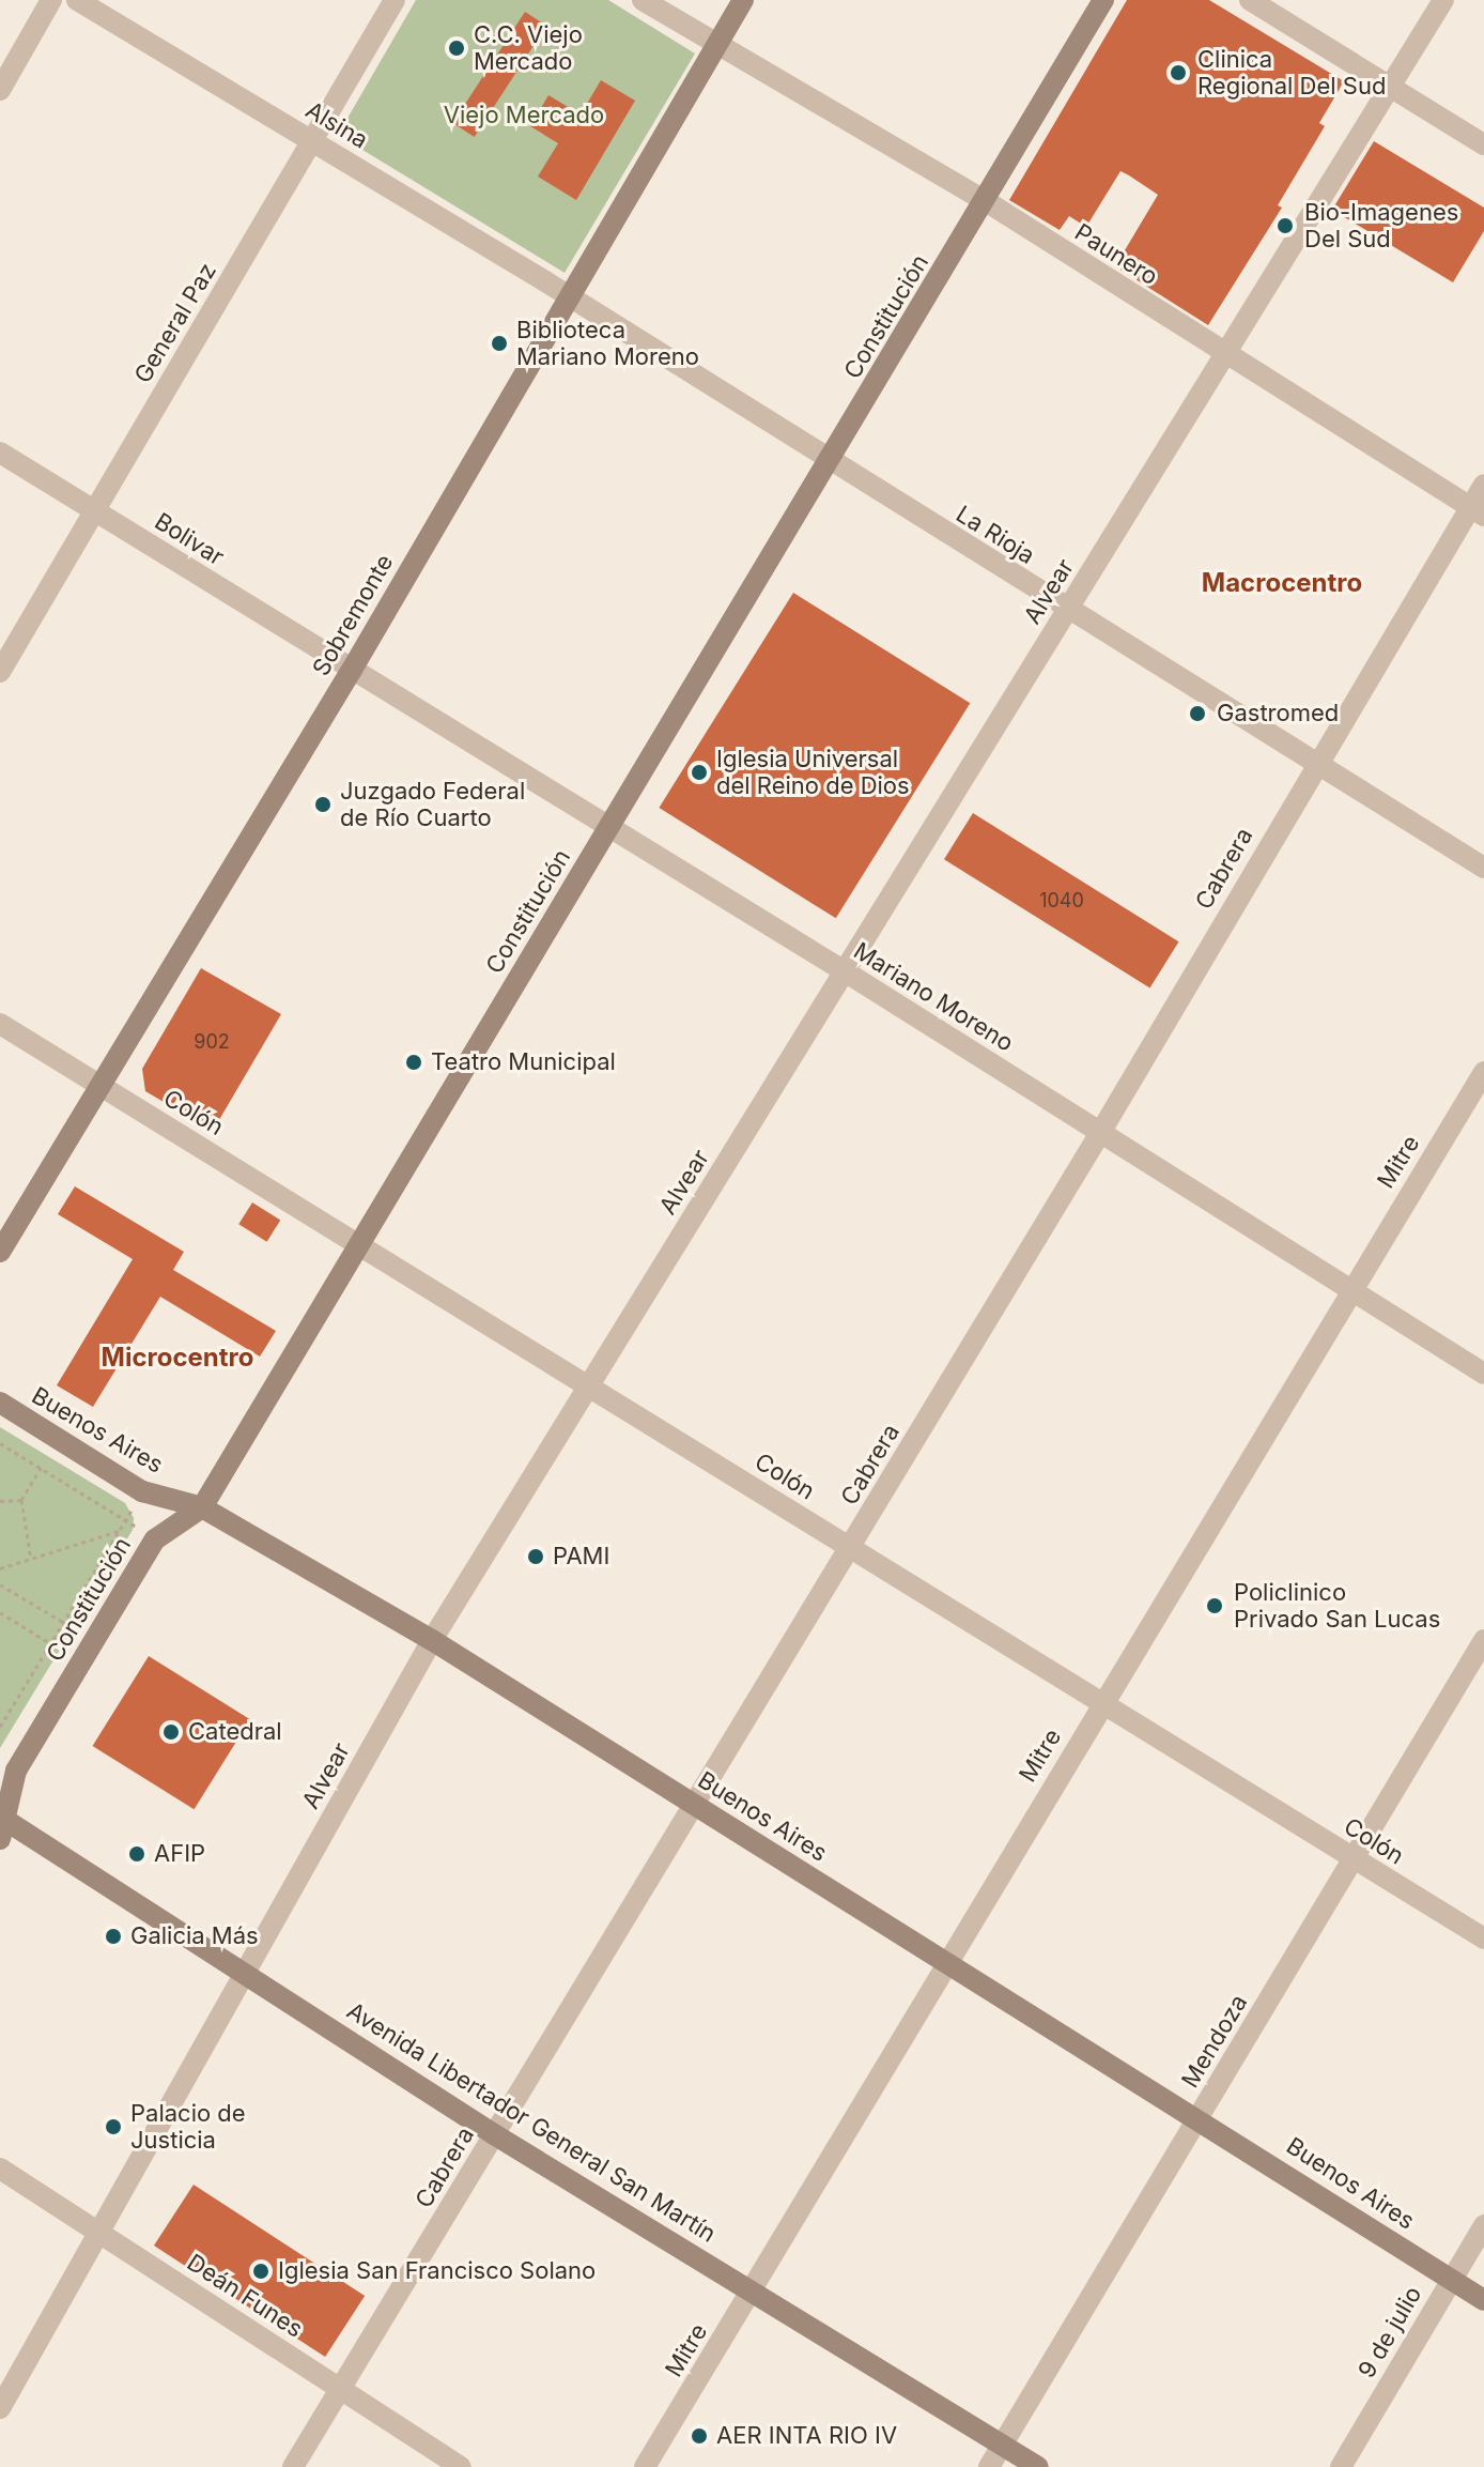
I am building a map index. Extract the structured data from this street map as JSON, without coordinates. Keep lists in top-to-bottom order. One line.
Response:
{"streets":{"main road":["Constitución","Sobremonte","Buenos Aires","Avenida Libertador General San Martín"],"street":["Alsina","Paunero","General Paz","La Rioja","Bolivar","Alvear","Cabrera","Mariano Moreno","Colón","Mitre","Mendoza","Deán Funes","9 de julio"]},"crossings":[["Alsina","General Paz"],["Alsina","La Rioja"],["Alsina","Sobremonte"],["Paunero","Constitución"],["Paunero","Alvear"],["Paunero","Sobremonte"],["Paunero","Cabrera"],["Constitución","La Rioja"],["Constitución","Mariano Moreno"],["Constitución","Colón"],["Constitución","Buenos Aires"],["Constitución","Avenida Libertador General San Martín"],["General Paz","Bolivar"],["La Rioja","Alvear"],["La Rioja","Sobremonte"],["La Rioja","Cabrera"],["Bolivar","Sobremonte"],["Bolivar","Mariano Moreno"],["Alvear","Mariano Moreno"],["Alvear","Colón"],["Alvear","Buenos Aires"],["Alvear","Avenida Libertador General San Martín"],["Alvear","Deán Funes"],["Sobremonte","Mariano Moreno"],["Sobremonte","Colón"],["Cabrera","Mariano Moreno"],["Cabrera","Colón"],["Cabrera","Buenos Aires"],["Cabrera","Avenida Libertador General San Martín"],["Cabrera","Deán Funes"],["Mariano Moreno","Mitre"],["Colón","Mitre"],["Colón","Mendoza"],["Mitre","Buenos Aires"],["Mitre","Avenida Libertador General San Martín"],["Buenos Aires","Mendoza"],["Buenos Aires","9 de julio"],["Mendoza","Avenida Libertador General San Martín"]],"districts":["Macrocentro","Microcentro"],"parks":["Viejo Mercado"],"places":["C.C. Viejo Mercado","Clinica Regional Del Sud","Bio-Imagenes Del Sud","Biblioteca Mariano Moreno","Gastromed","Iglesia Universal del Reino de Dios","Juzgado Federal de Río Cuarto","Teatro Municipal","PAMI","Policlinico Privado San Lucas","Catedral","AFIP","Galicia Más","Palacio de Justicia","Iglesia San Francisco Solano","AER INTA RIO IV"],"house_numbers":["1040","902"]}
